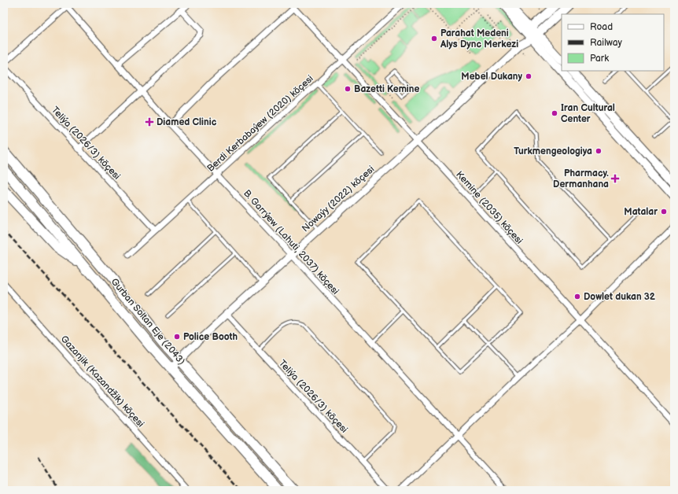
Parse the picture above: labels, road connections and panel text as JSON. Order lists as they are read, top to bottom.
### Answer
{
  "streets": {
    "highway": ["Gurban Soltan Eje (2043)"],
    "main road": ["Nowaýy (2022) köçesi"],
    "street": [
      "Berdi Kerbabaýew (2020) köçesi",
      "Teliýa (2026/3) köçesi",
      "Kemine (2035) köçesi",
      "B. Garrýew (Lahuti, 2037) köçesi",
      "Gazanjik (Kazandžik) köçesi"
    ]
  },
  "crossings": [
    ["Berdi Kerbabaýew (2020) köçesi", "Teliýa (2026/3) köçesi"],
    ["Berdi Kerbabaýew (2020) köçesi", "Kemine (2035) köçesi"],
    ["Berdi Kerbabaýew (2020) köçesi", "B. Garrýew (Lahuti, 2037) köçesi"],
    ["Teliýa (2026/3) köçesi", "Nowaýy (2022) köçesi"],
    ["Nowaýy (2022) köçesi", "Kemine (2035) köçesi"],
    ["Nowaýy (2022) köçesi", "B. Garrýew (Lahuti, 2037) köçesi"],
    ["Nowaýy (2022) köçesi", "Gurban Soltan Eje (2043)"]
  ],
  "places": {
    "other": [
      "Parahat Medeni Alys Dync Merkezi",
      "Mebel Dukany",
      "Bazetti Kemine",
      "Iran Cultural Center",
      "Turkmengeologiya",
      "Matalar",
      "Dowlet dukan 32",
      "Police Booth"
    ],
    "health": ["Diamed Clinic", "Pharmacy. Dermanhana"]
  },
  "legend": ["Road", "Railway", "Park"]
}
